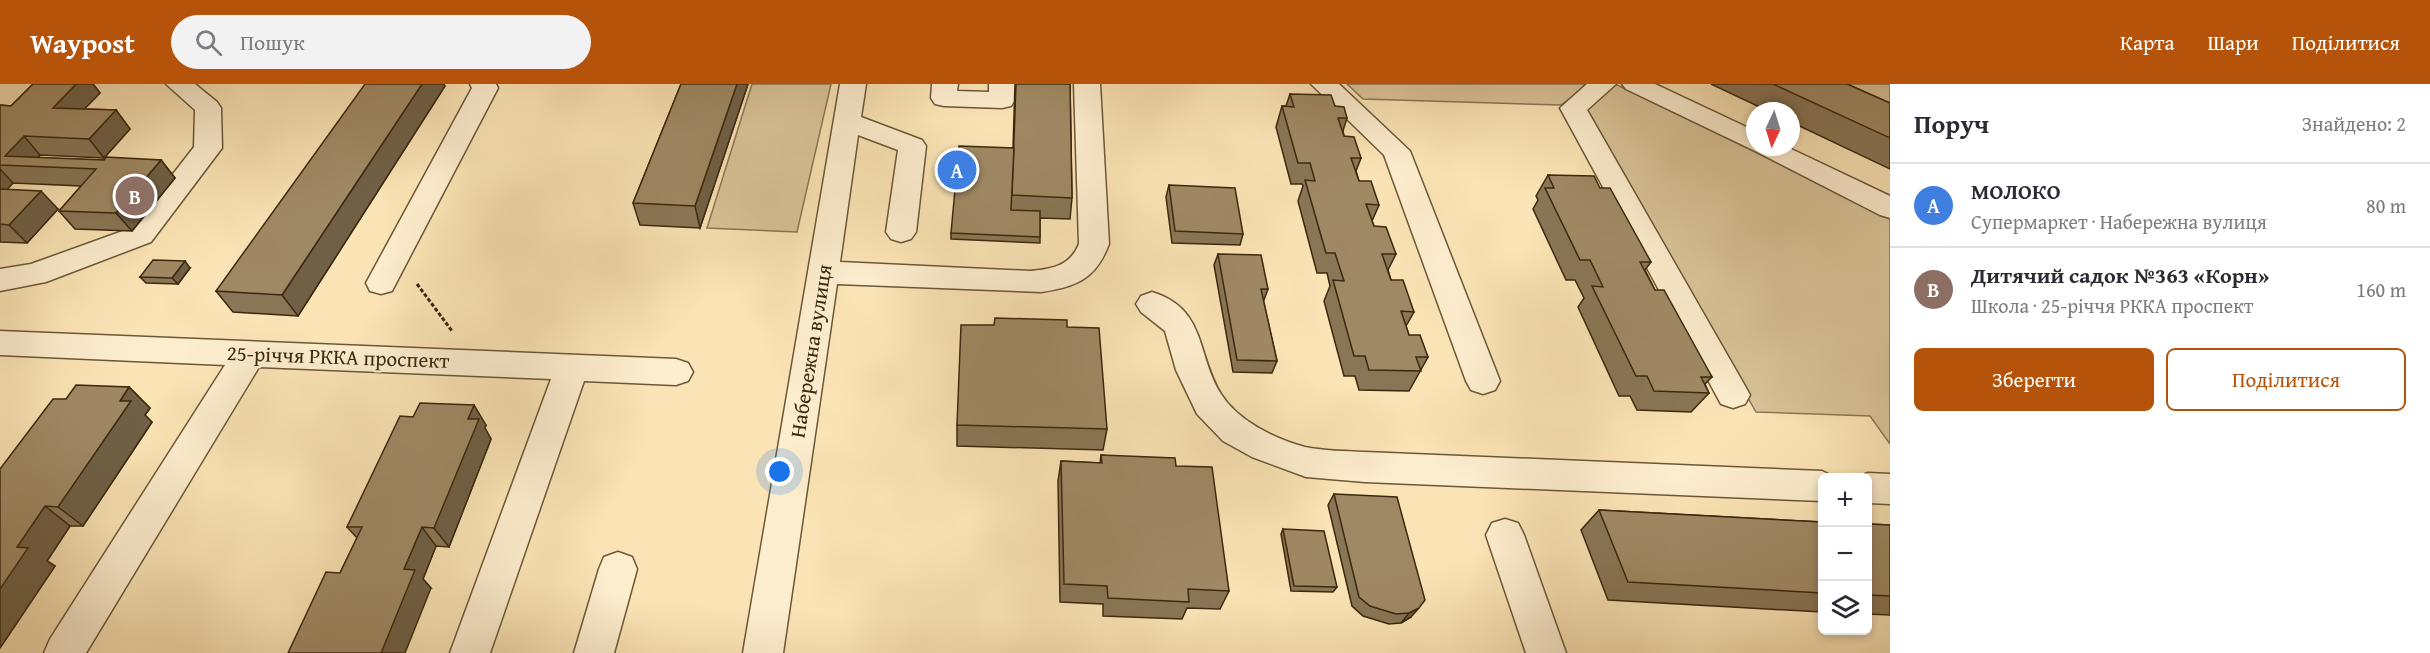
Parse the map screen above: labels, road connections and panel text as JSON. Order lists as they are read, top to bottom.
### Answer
{
  "streets": {
    "street": ["Набережна вулиця", "25-річчя РККА проспект"]
  },
  "north": "bottom",
  "page": {
    "header": "Waypost",
    "search": "Пошук",
    "nav": ["Карта", "Шари", "Поділитися"],
    "heading": ["Поруч", "Знайдено: 2"],
    "pins": ["A", "B"],
    "list": [
      {
        "mark": "A",
        "name": "МОЛОКО",
        "note": "Супермаркет · Набережна вулиця",
        "value": "80 m"
      },
      {
        "mark": "B",
        "name": "Дитячий садок №363 «Корн»",
        "note": "Школа · 25-річчя РККА проспект",
        "value": "160 m"
      }
    ],
    "buttons": ["Зберегти", "Поділитися"],
    "map_buttons": ["+", "−"]
  }
}
